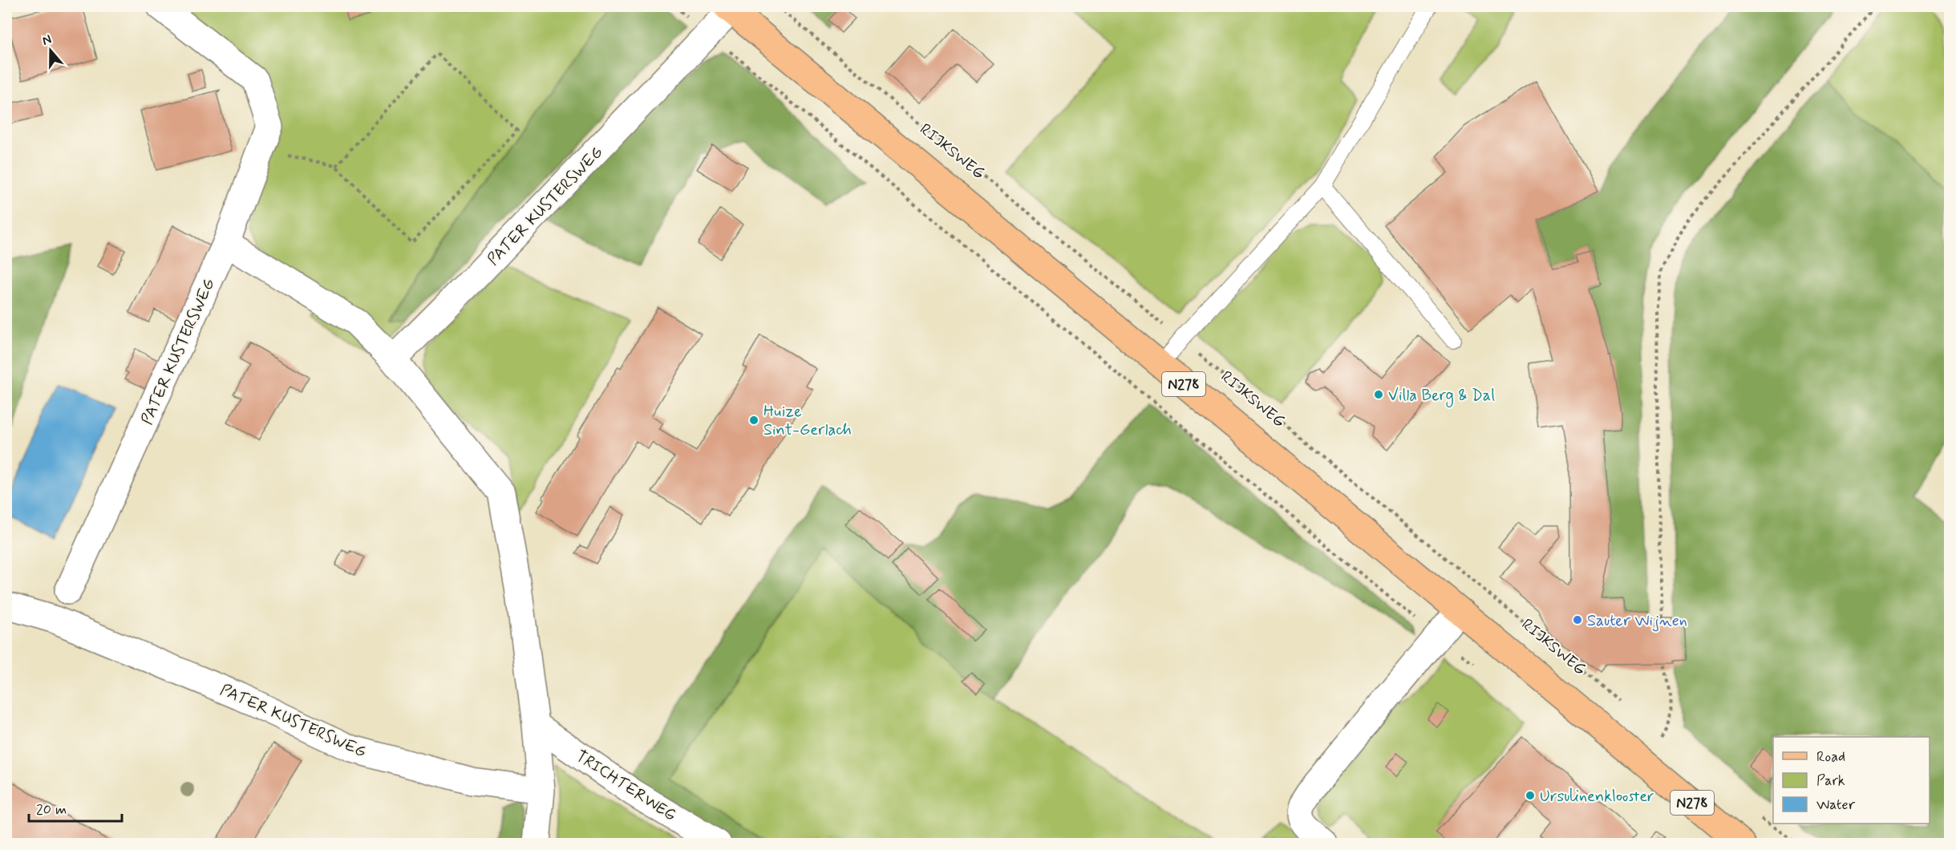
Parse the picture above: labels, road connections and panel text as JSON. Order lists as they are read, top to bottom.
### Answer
{
  "streets": {
    "main road": ["RIJKSWEG", "N278"],
    "street": ["PATER KUSTERSWEG", "TRICHTERWEG"]
  },
  "crossings": [
    ["RIJKSWEG", "PATER KUSTERSWEG"]
  ],
  "places": [
    "Villa Berg & Dal",
    "Huize Sint-Gerlach",
    "Sauter Wijnen",
    "Ursulinenklooster"
  ],
  "legend": ["Road", "Park", "Water"],
  "scale_bar": "20 m",
  "north": "top"
}
